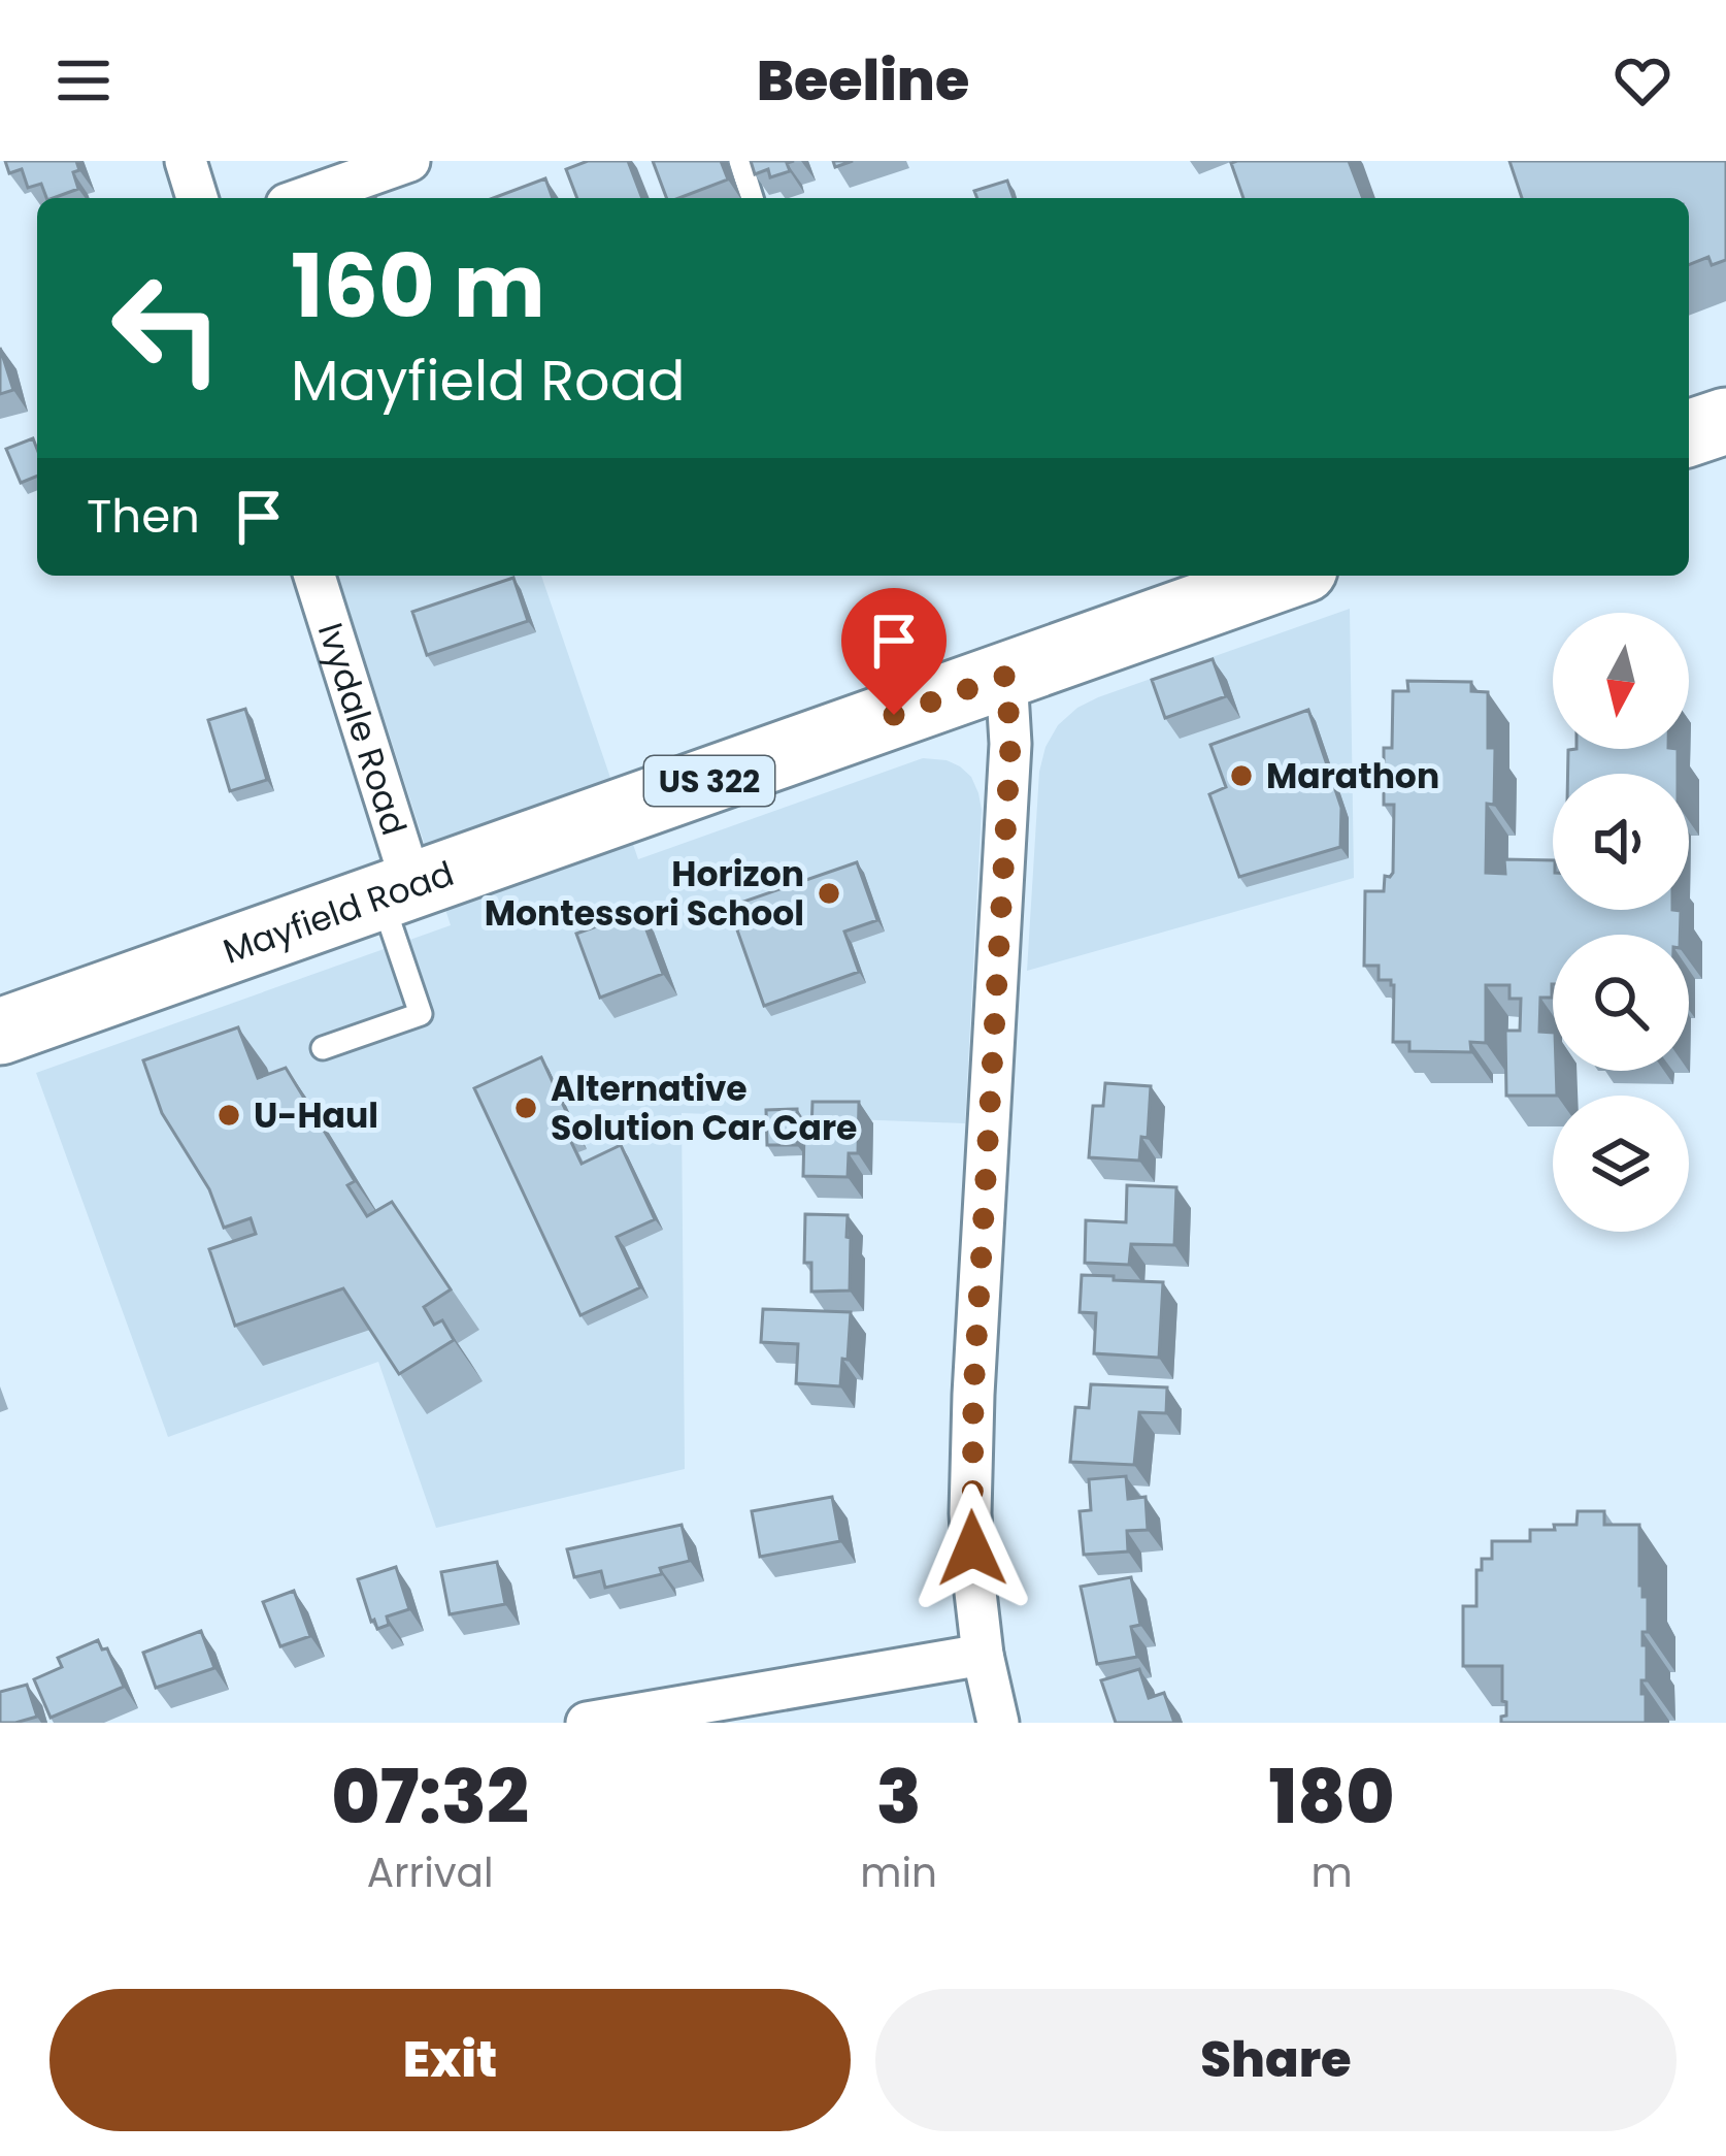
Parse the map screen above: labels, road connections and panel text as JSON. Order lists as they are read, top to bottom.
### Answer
{
  "streets": {
    "main road": ["US 322", "Mayfield Road"],
    "street": ["Ivydale Road"]
  },
  "crossings": [
    ["Ivydale Road", "Mayfield Road"]
  ],
  "places": [
    "Marathon",
    "Horizon Montessori School",
    "Alternative Solution Car Care",
    "U-Haul"
  ],
  "north": "bottom",
  "page": {
    "header": "Beeline",
    "turn": ["160 m", "Mayfield Road"],
    "then": "Then",
    "eta": [
      "07:32",
      "Arrival",
      "3",
      "min",
      "180",
      "m"
    ],
    "buttons": ["Exit", "Share"]
  }
}
